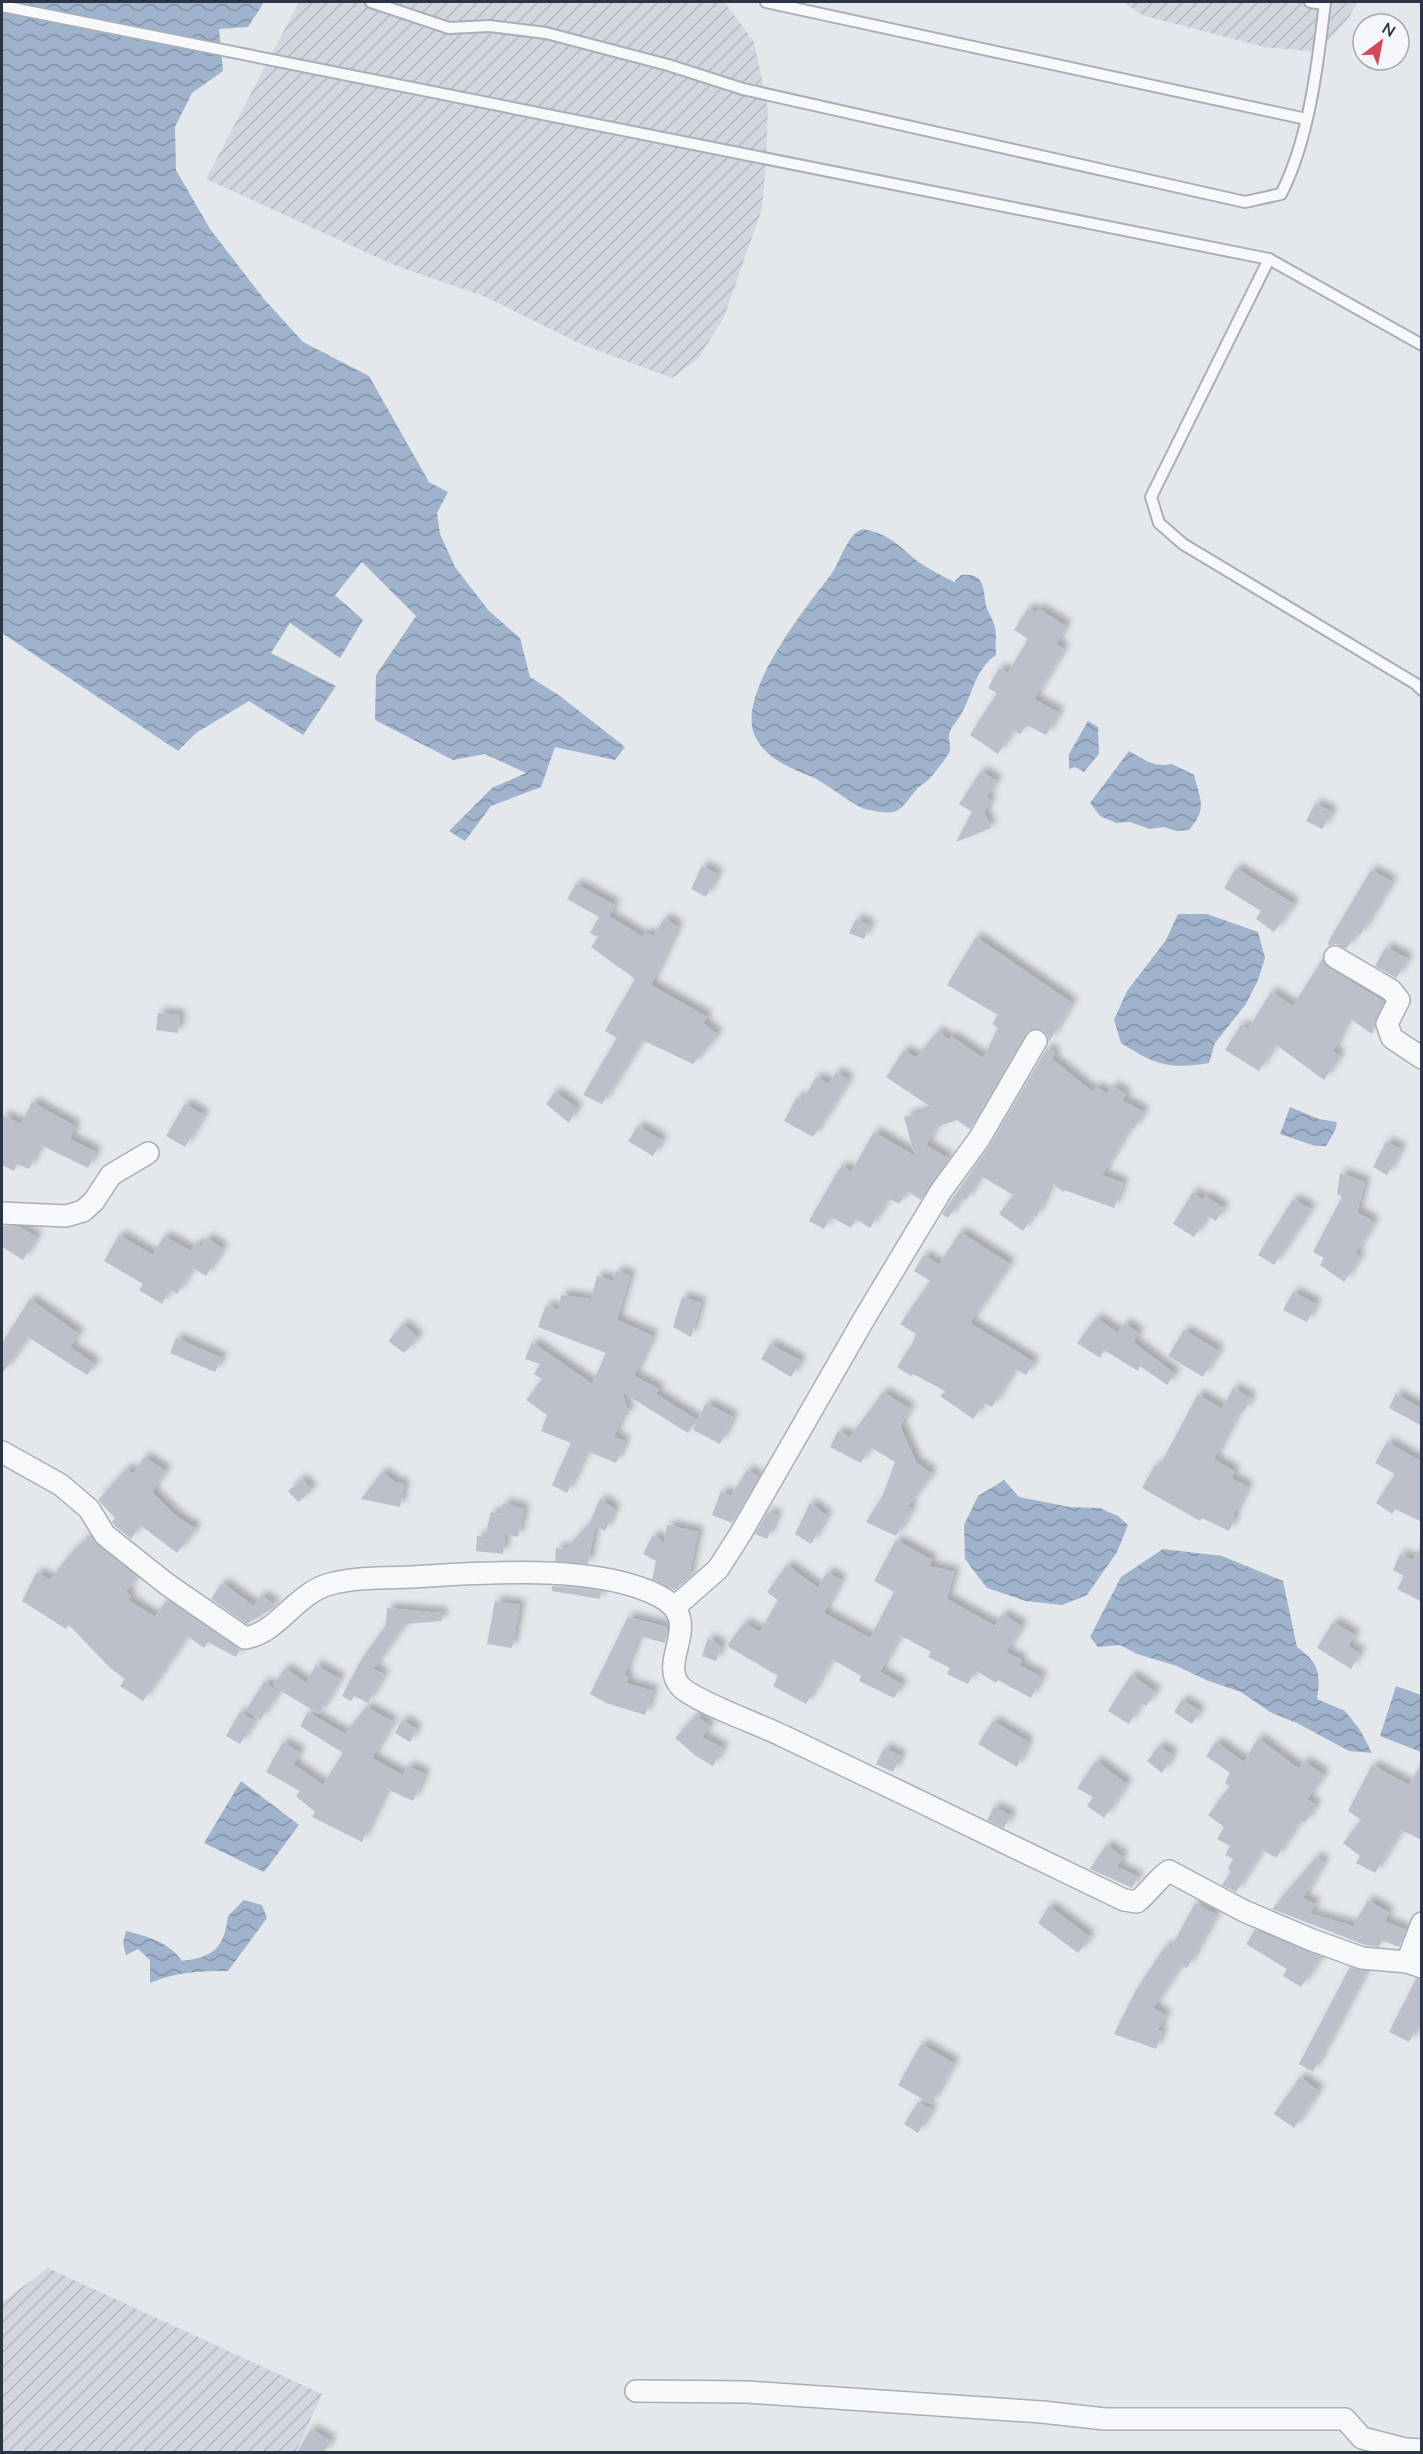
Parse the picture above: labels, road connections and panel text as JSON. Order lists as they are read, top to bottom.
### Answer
{
  "north": "top right"
}
